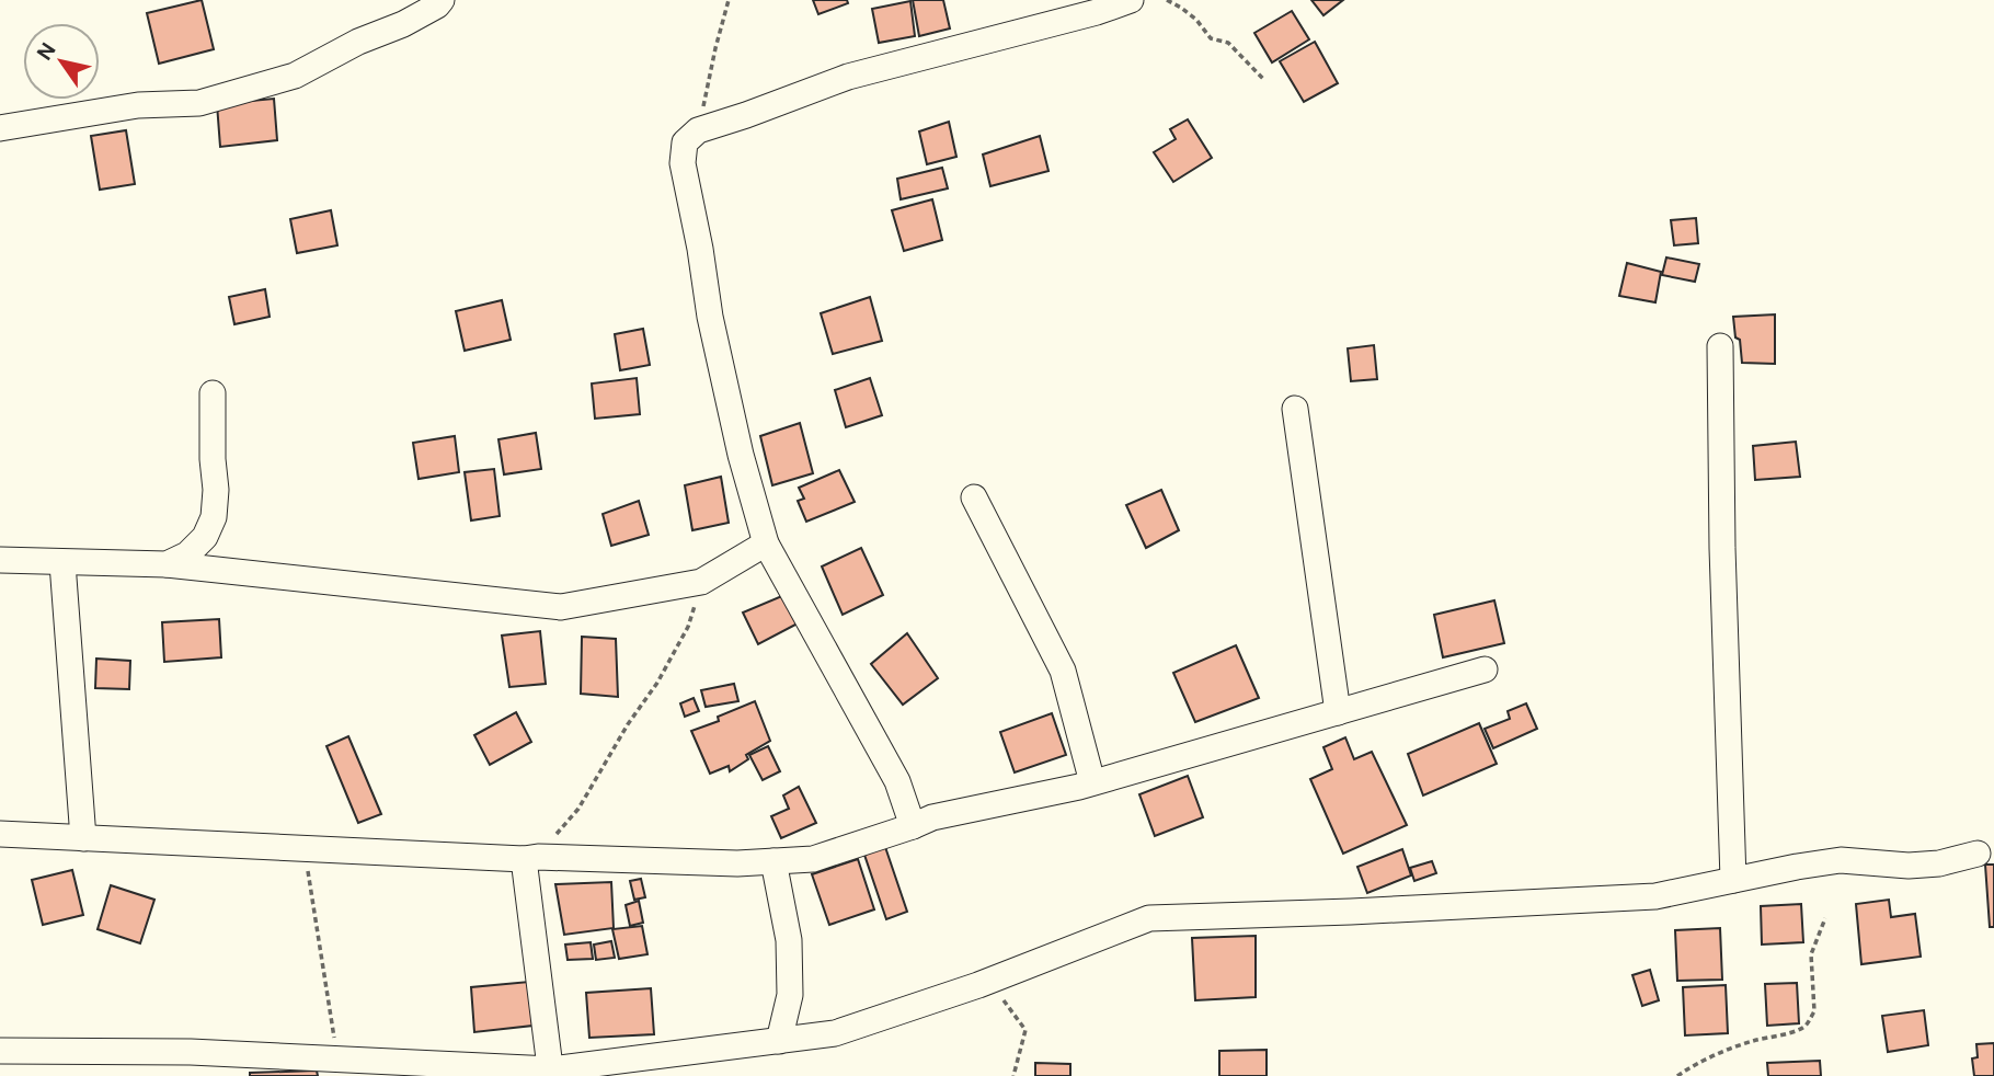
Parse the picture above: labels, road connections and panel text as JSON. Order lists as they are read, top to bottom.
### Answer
{
  "north": "top left"
}
